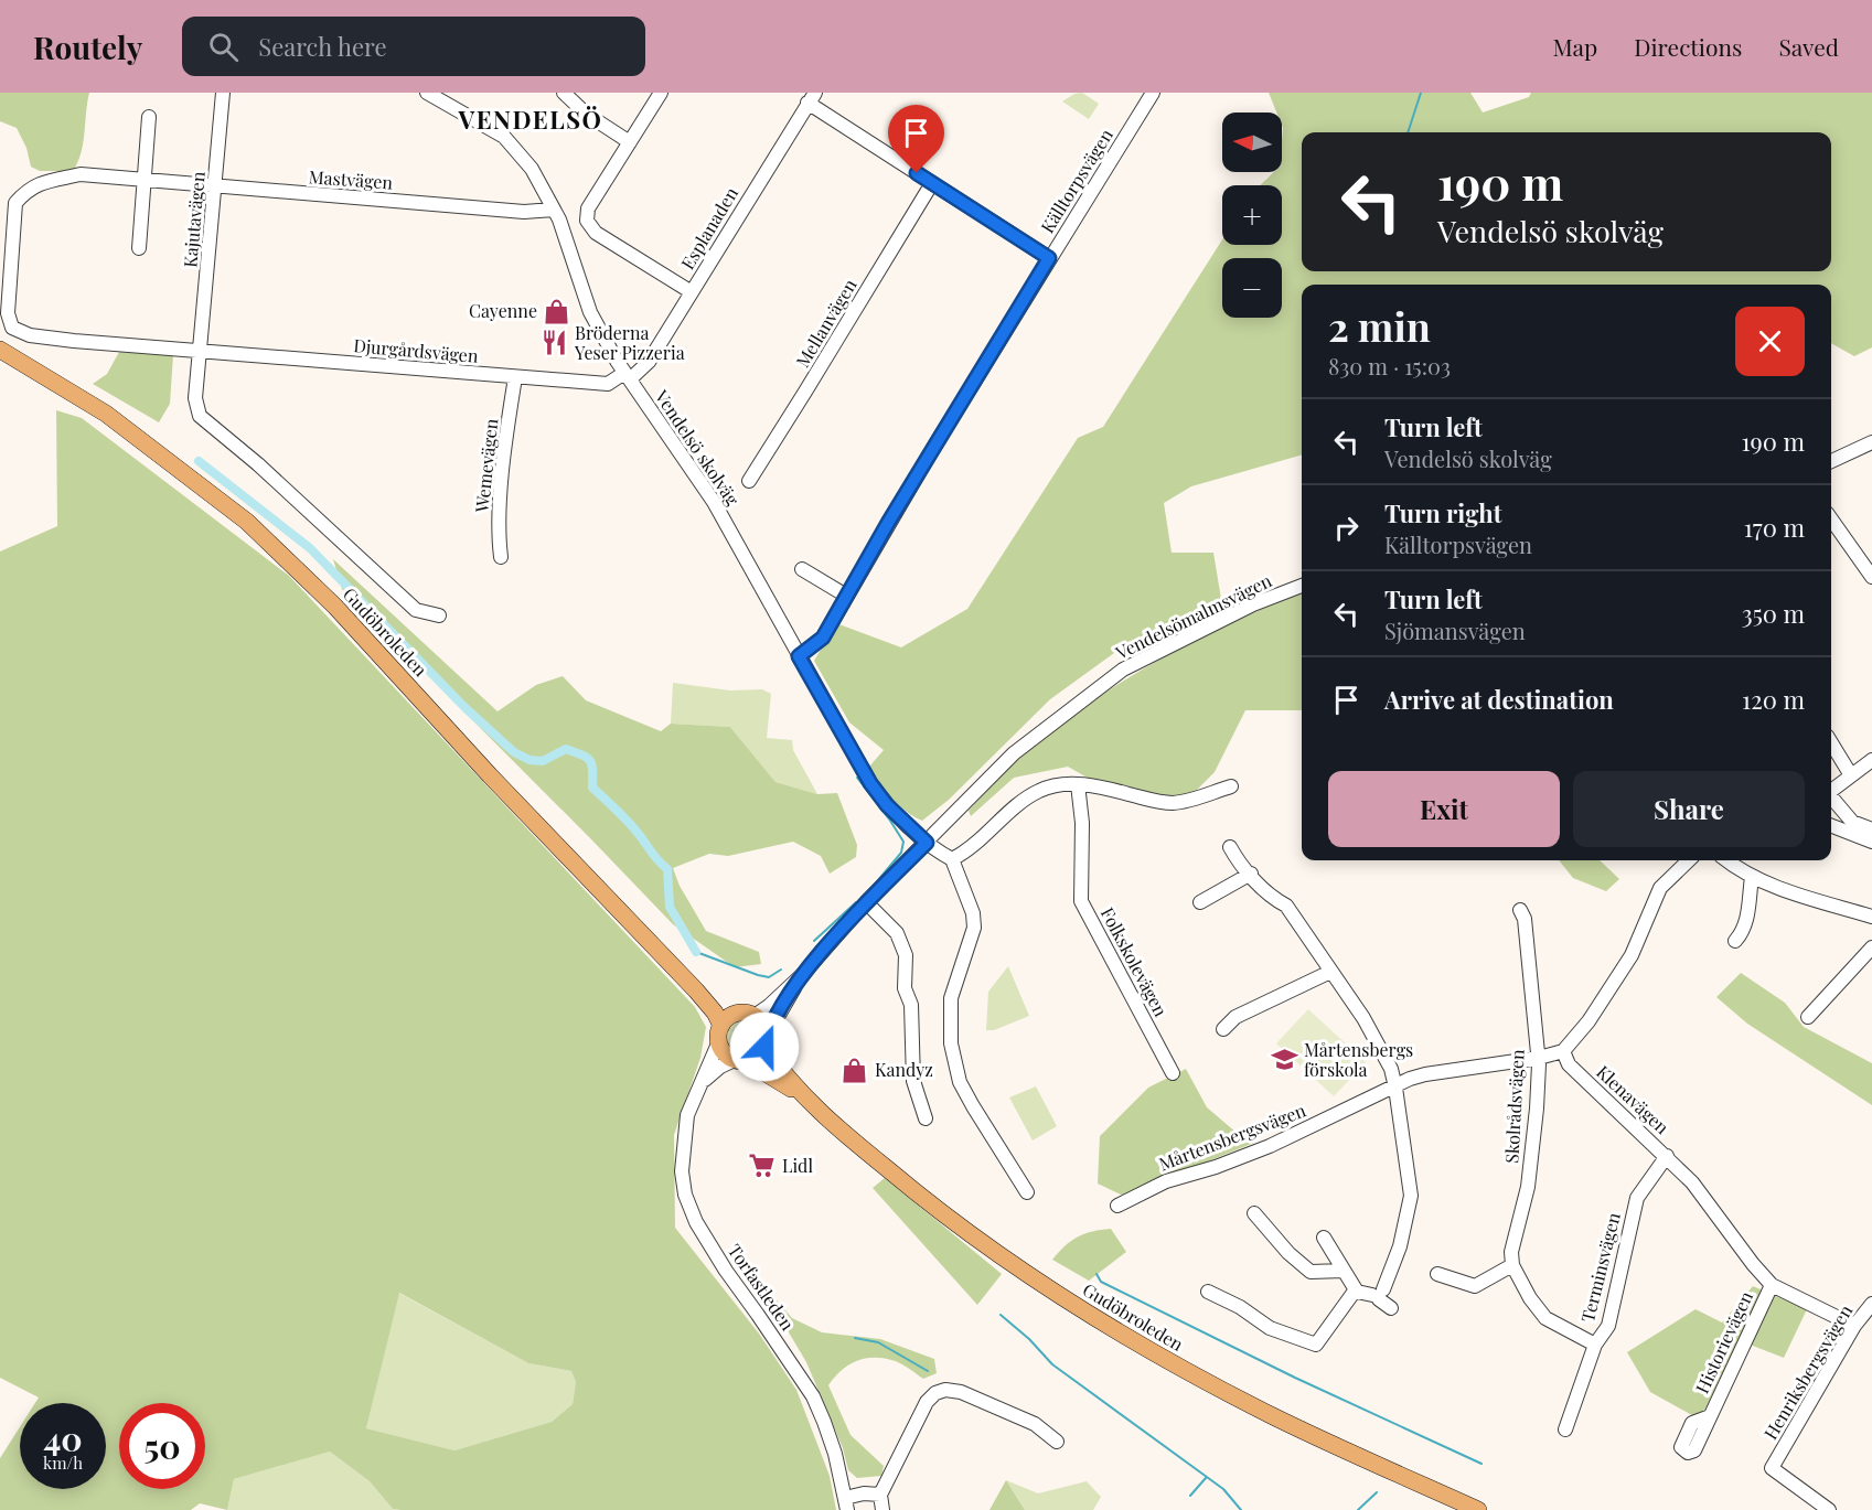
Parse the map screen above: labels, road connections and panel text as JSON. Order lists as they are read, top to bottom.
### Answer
{
  "streets": {
    "main road": ["Gudöbroleden"],
    "street": [
      "Mastvägen",
      "Källtorpsvägen",
      "Kajutavägen",
      "Esplanaden",
      "Mellanvägen",
      "Djurgårdsvägen",
      "Vendelsö skolväg",
      "Wemevägen",
      "Vendelsömalmsvägen",
      "Folkskolevägen",
      "Klenavägen",
      "Skolrådsvägen",
      "Mårtensbergsvägen",
      "Terminsvägen",
      "Torfastleden",
      "Historievägen",
      "Henriksbergsvägen"
    ]
  },
  "crossings": [
    ["Mastvägen", "Kajutavägen"],
    ["Mastvägen", "Djurgårdsvägen"],
    ["Mastvägen", "Vendelsö skolväg"],
    ["Källtorpsvägen", "Vendelsö skolväg"],
    ["Kajutavägen", "Djurgårdsvägen"],
    ["Esplanaden", "Djurgårdsvägen"],
    ["Esplanaden", "Vendelsö skolväg"],
    ["Djurgårdsvägen", "Vendelsö skolväg"],
    ["Djurgårdsvägen", "Wemevägen"],
    ["Vendelsö skolväg", "Vendelsömalmsvägen"],
    ["Vendelsömalmsvägen", "Gudöbroleden"],
    ["Vendelsömalmsvägen", "Torfastleden"],
    ["Gudöbroleden", "Torfastleden"],
    ["Klenavägen", "Mårtensbergsvägen"],
    ["Klenavägen", "Terminsvägen"],
    ["Klenavägen", "Historievägen"],
    ["Klenavägen", "Henriksbergsvägen"],
    ["Skolrådsvägen", "Mårtensbergsvägen"]
  ],
  "districts": ["VENDELSÖ"],
  "places": {
    "shop": ["Cayenne", "Kandyz"],
    "restaurant": ["Bröderna Yeser Pizzeria"],
    "school or university": ["Mårtensbergs förskola"],
    "supermarket": ["Lidl"]
  },
  "north": "left",
  "page": {
    "header": "Routely",
    "search": "Search here",
    "nav": ["Map", "Directions", "Saved"],
    "map_buttons": ["+", "−"],
    "turn": ["190 m", "Vendelsö skolväg"],
    "heading": ["2 min", "830 m · 15:03"],
    "list": [
      {
        "name": "Turn left",
        "note": "Vendelsö skolväg",
        "value": "190 m"
      },
      {
        "name": "Turn right",
        "note": "Källtorpsvägen",
        "value": "170 m"
      },
      {
        "name": "Turn left",
        "note": "Sjömansvägen",
        "value": "350 m"
      },
      {
        "name": "Arrive at destination",
        "value": "120 m"
      }
    ],
    "buttons": ["Exit", "Share"],
    "speed": "40 km/h",
    "limit": "50"
  }
}
